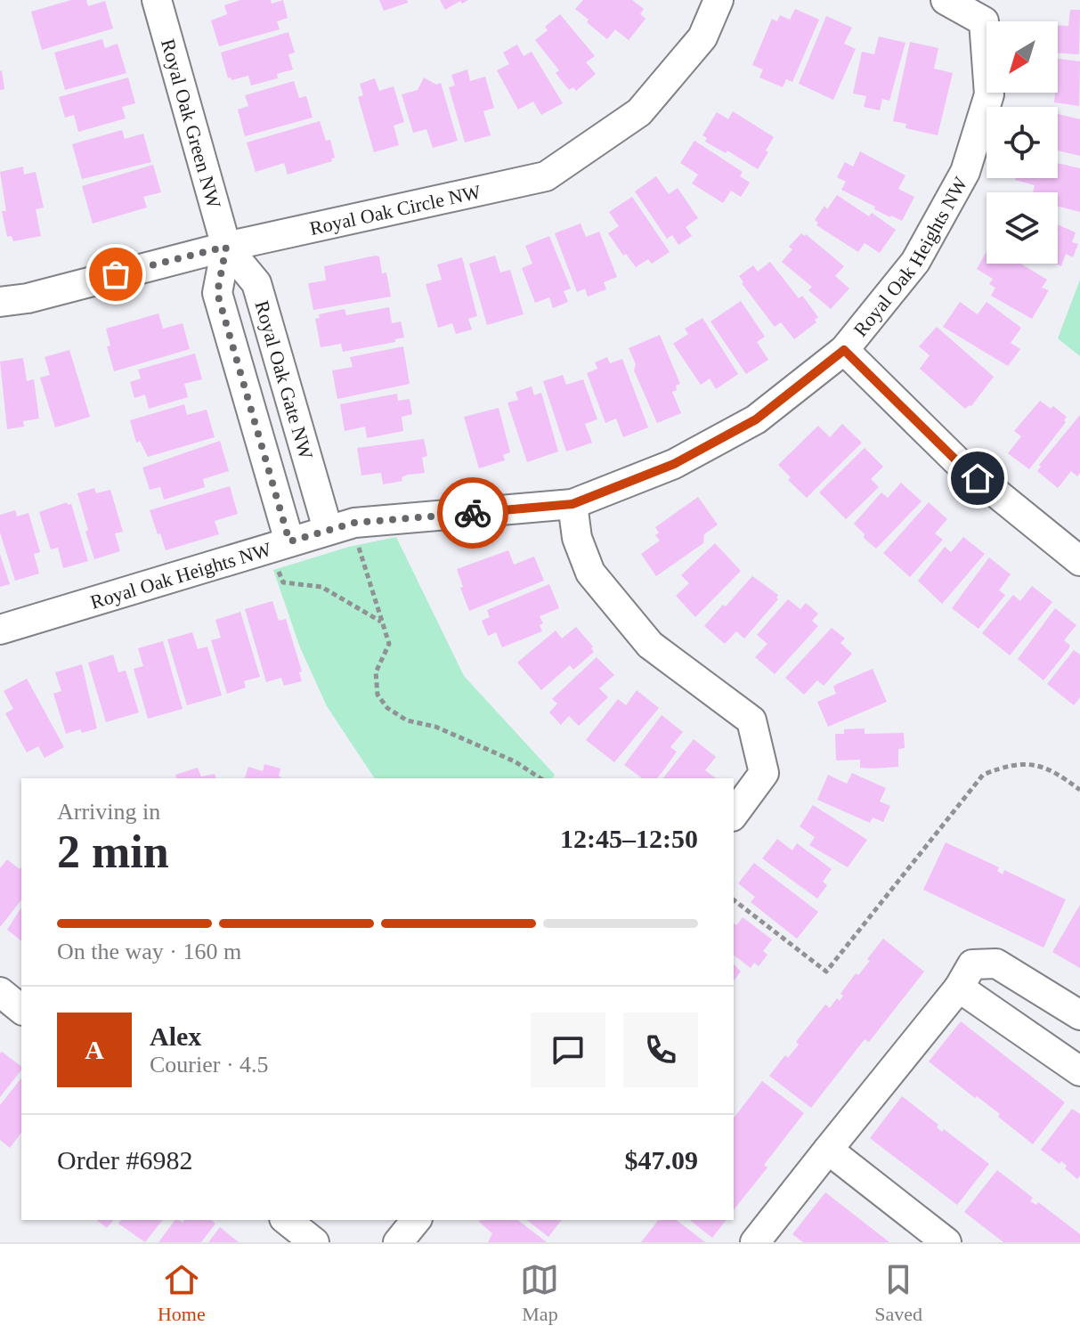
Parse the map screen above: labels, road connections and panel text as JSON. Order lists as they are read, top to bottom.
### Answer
{
  "streets": {
    "street": [
      "Royal Oak Green NW",
      "Royal Oak Circle NW",
      "Royal Oak Heights NW",
      "Royal Oak Gate NW"
    ]
  },
  "crossings": [
    ["Royal Oak Green NW", "Royal Oak Circle NW"],
    ["Royal Oak Green NW", "Royal Oak Gate NW"],
    ["Royal Oak Circle NW", "Royal Oak Gate NW"],
    ["Royal Oak Heights NW", "Royal Oak Gate NW"]
  ],
  "north": "bottom left",
  "page": {
    "heading": ["2 min", "Arriving in", "12:45–12:50"],
    "panel": [
      "Alex",
      "Courier · 4.5",
      "Order #6982",
      "$47.09"
    ],
    "bar": "On the way · 160 m",
    "round": "A",
    "tabs": ["Home", "Map", "Saved"]
  }
}
